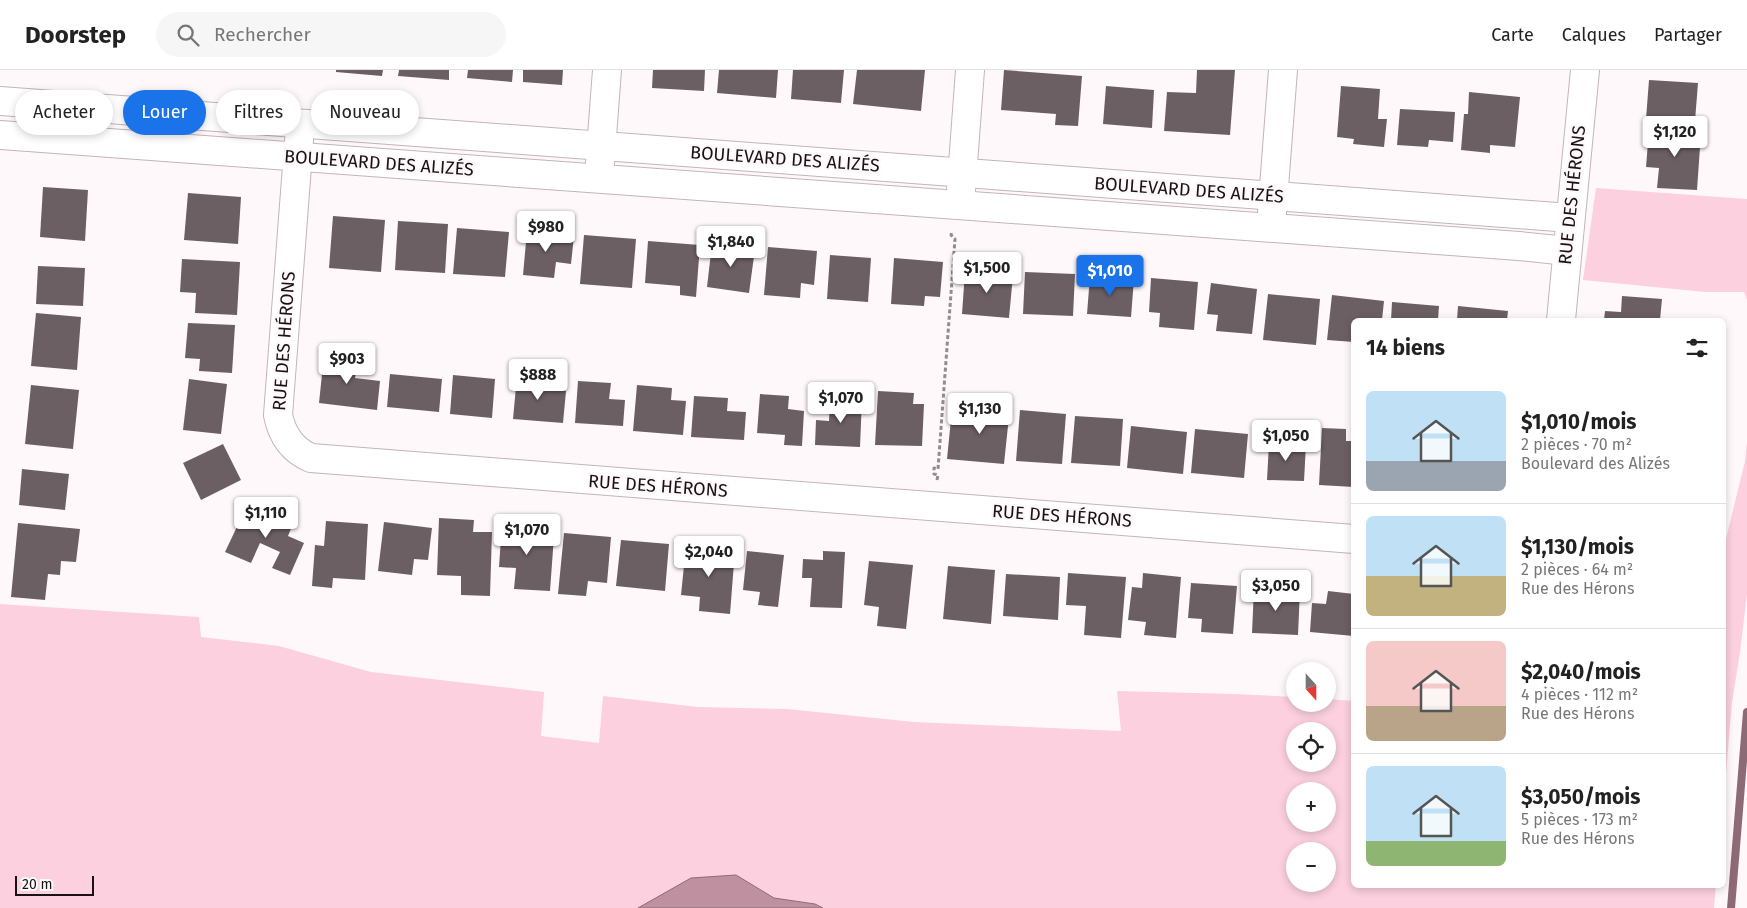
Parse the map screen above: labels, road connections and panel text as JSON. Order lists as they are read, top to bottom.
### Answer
{
  "streets": {
    "street": ["BOULEVARD DES ALIZÉS", "RUE DES HÉRONS"]
  },
  "crossings": [
    ["BOULEVARD DES ALIZÉS", "RUE DES HÉRONS"]
  ],
  "scale_bar": "20 m",
  "north": "bottom",
  "page": {
    "header": "Doorstep",
    "search": "Rechercher",
    "nav": ["Carte", "Calques", "Partager"],
    "chip": [
      "Acheter",
      "Louer",
      "Filtres",
      "Nouveau"
    ],
    "price": [
      "$1,120",
      "$980",
      "$1,840",
      "$1,500",
      "$1,010",
      "$903",
      "$888",
      "$1,070",
      "$1,130",
      "$1,050",
      "$1,110",
      "$1,070",
      "$2,040",
      "$3,050"
    ],
    "heading": "14 biens",
    "list": [
      {
        "name": "$1,010/mois",
        "note": "2 pièces · 70 m² · Boulevard des Alizés"
      },
      {
        "name": "$1,130/mois",
        "note": "2 pièces · 64 m² · Rue des Hérons"
      },
      {
        "name": "$2,040/mois",
        "note": "4 pièces · 112 m² · Rue des Hérons"
      },
      {
        "name": "$3,050/mois",
        "note": "5 pièces · 173 m² · Rue des Hérons"
      }
    ],
    "map_buttons": ["+", "−"],
    "scale": "20 m"
  }
}
